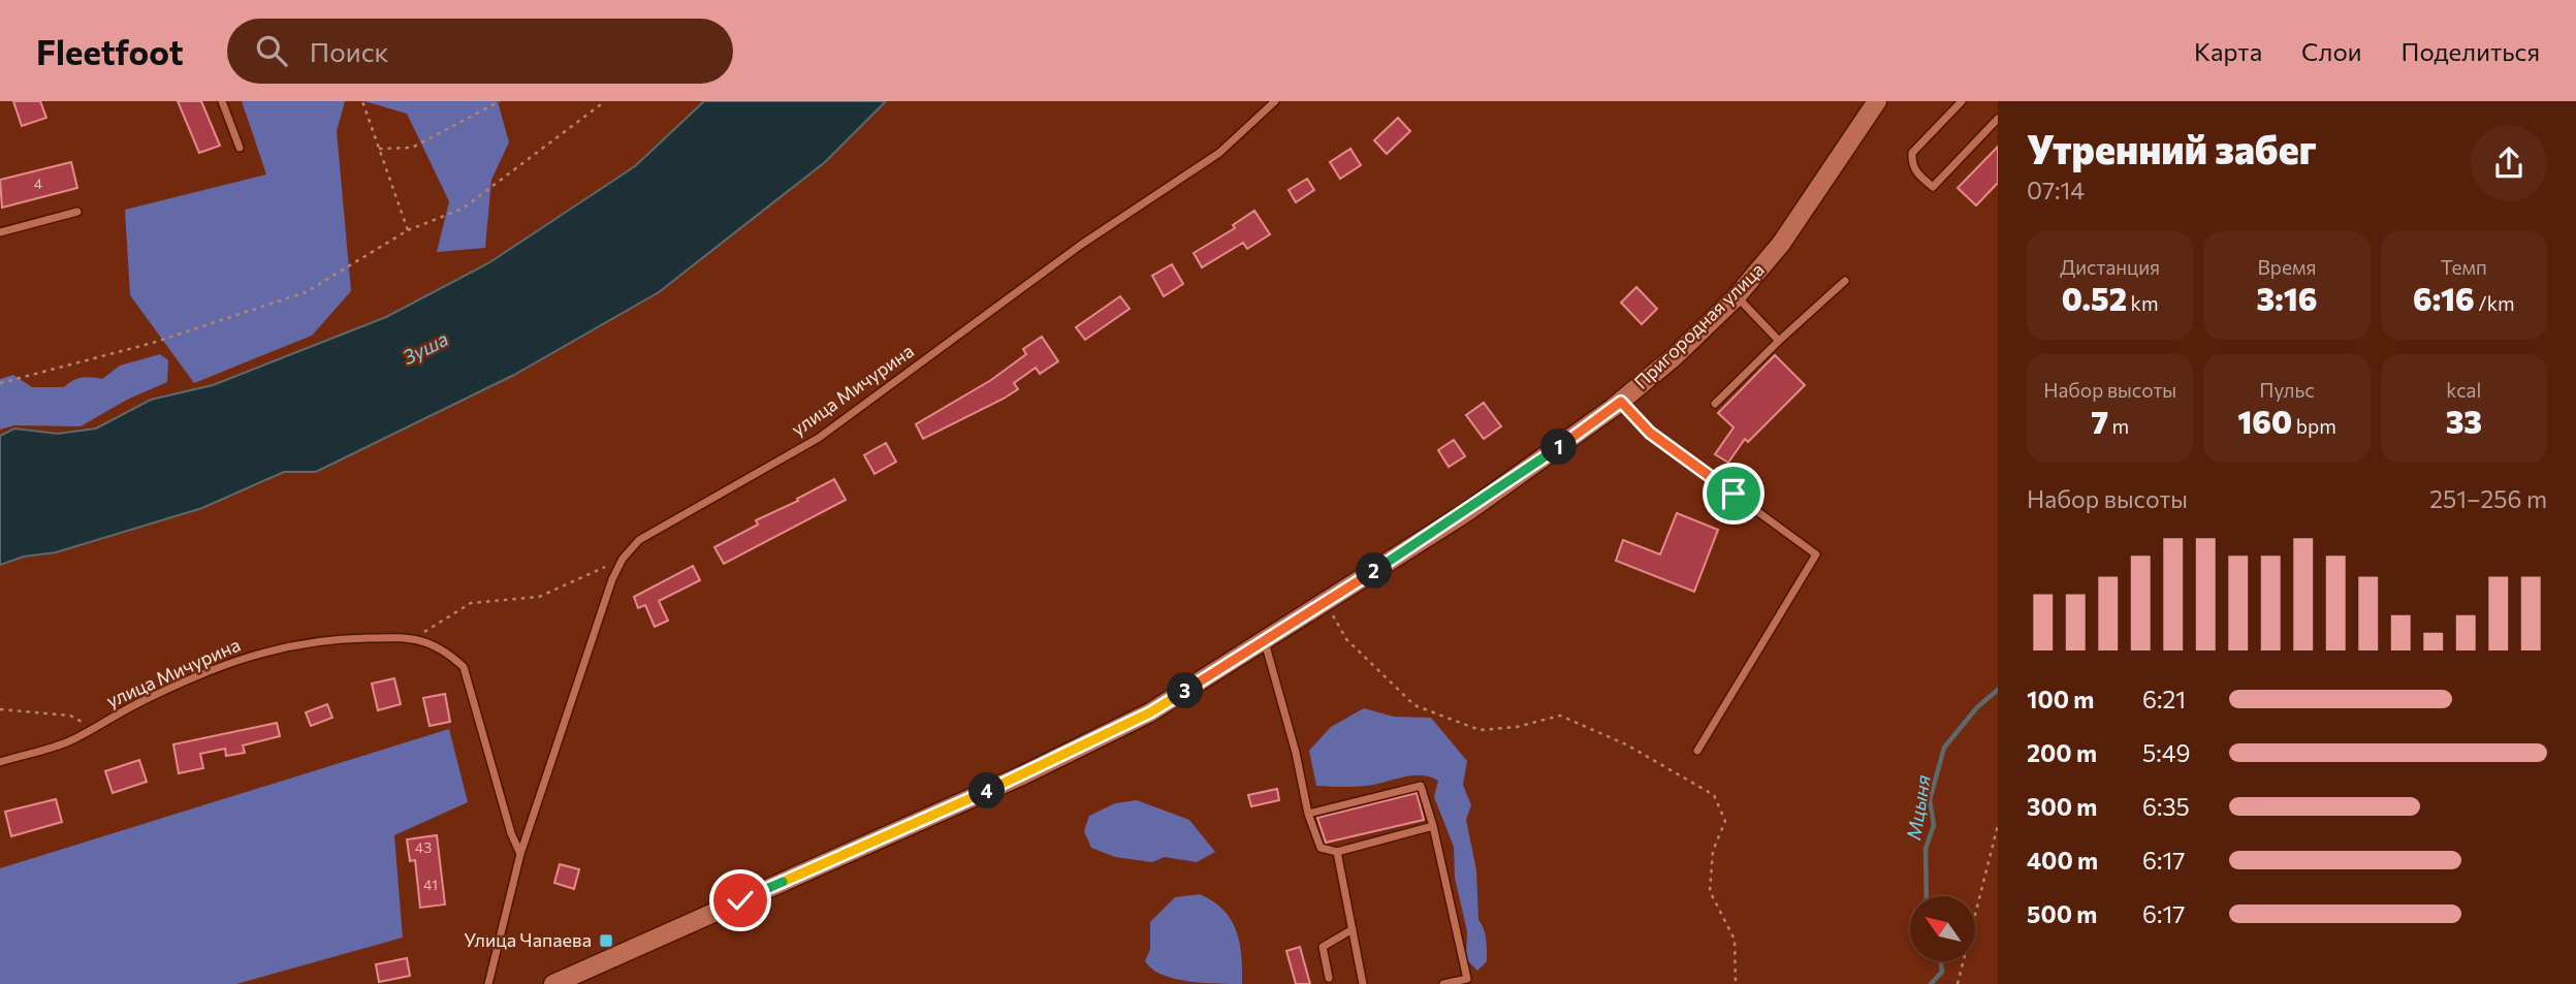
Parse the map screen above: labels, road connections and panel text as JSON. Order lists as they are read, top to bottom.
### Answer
{
  "streets": {
    "street": ["Пригородная улица"],
    "lane": ["улица Мичурина"]
  },
  "water": ["Зуша", "Мцыня"],
  "places": {
    "transit": ["Улица Чапаева"]
  },
  "house_numbers": ["4", "43", "41"],
  "north": "top left",
  "page": {
    "header": "Fleetfoot",
    "search": "Поиск",
    "nav": ["Карта", "Слои", "Поделиться"],
    "heading": ["Утренний забег", "07:14"],
    "stats": [
      ["Дистанция", "0.52 km"],
      ["Время", "3:16"],
      ["Темп", "6:16 /km"],
      ["Набор высоты", "7 m"],
      ["Пульс", "160 bpm"],
      ["kcal", "33"]
    ],
    "pins": [
      "1",
      "2",
      "3",
      "4"
    ],
    "chart": ["Набор высоты", "251–256 m"],
    "list": [
      {
        "name": "100 m",
        "note": "6:21"
      },
      {
        "name": "200 m",
        "note": "5:49"
      },
      {
        "name": "300 m",
        "note": "6:35"
      },
      {
        "name": "400 m",
        "note": "6:17"
      },
      {
        "name": "500 m",
        "note": "6:17"
      }
    ]
  }
}
